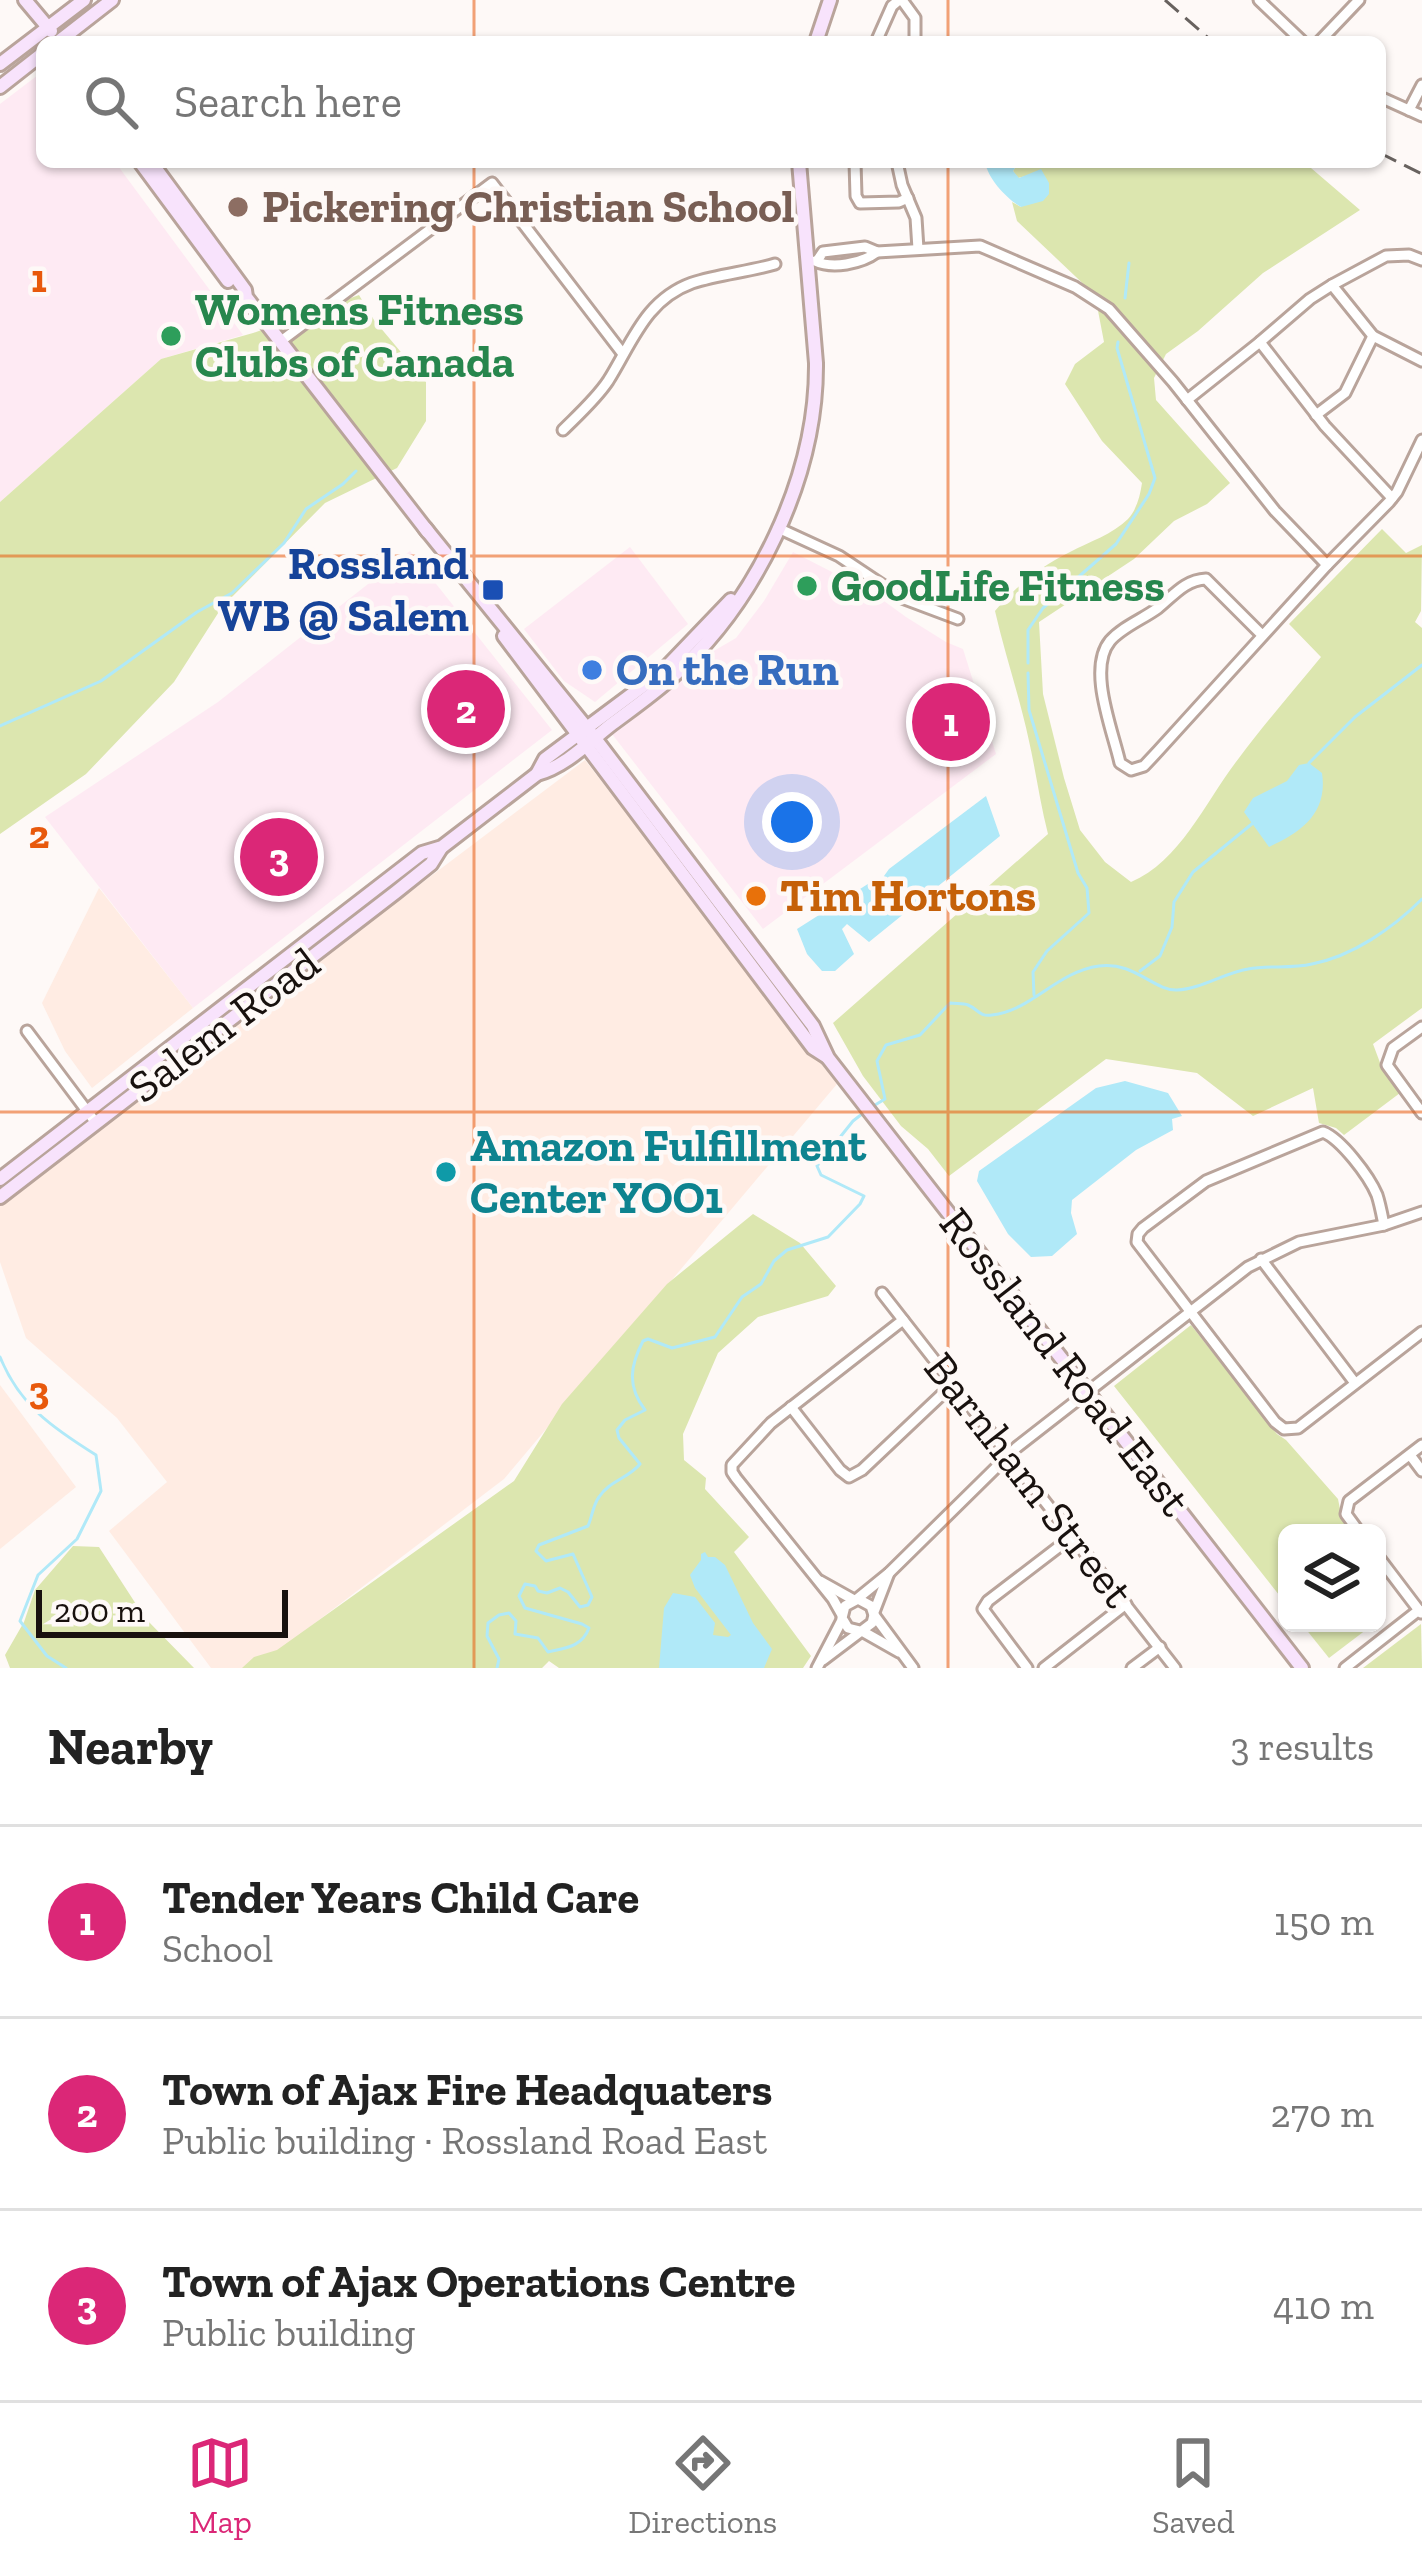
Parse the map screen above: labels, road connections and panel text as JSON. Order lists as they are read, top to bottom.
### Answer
{
  "streets": {
    "main road": ["Salem Road", "Rossland Road East"],
    "street": ["Barnham Street"]
  },
  "crossings": [
    ["Salem Road", "Rossland Road East"]
  ],
  "places": {
    "other": [
      "Pickering Christian School",
      "Womens Fitness Clubs of Canada",
      "GoodLife Fitness",
      "On the Run",
      "Tim Hortons",
      "Amazon Fulfillment Center YOO1"
    ],
    "transit": ["Rossland WB @ Salem"]
  },
  "scale_bar": "200 m",
  "page": {
    "search": "Search here",
    "pins": ["2", "1", "3"],
    "scale": "200 m",
    "heading": ["Nearby", "3 results"],
    "list": [
      {
        "mark": "1",
        "name": "Tender Years Child Care",
        "note": "School",
        "value": "150 m"
      },
      {
        "mark": "2",
        "name": "Town of Ajax Fire Headquaters",
        "note": "Public building · Rossland Road East",
        "value": "270 m"
      },
      {
        "mark": "3",
        "name": "Town of Ajax Operations Centre",
        "note": "Public building",
        "value": "410 m"
      }
    ],
    "nav": ["Map", "Directions", "Saved"]
  },
  "grid": {
    "rows": ["1", "2", "3"]
  }
}
